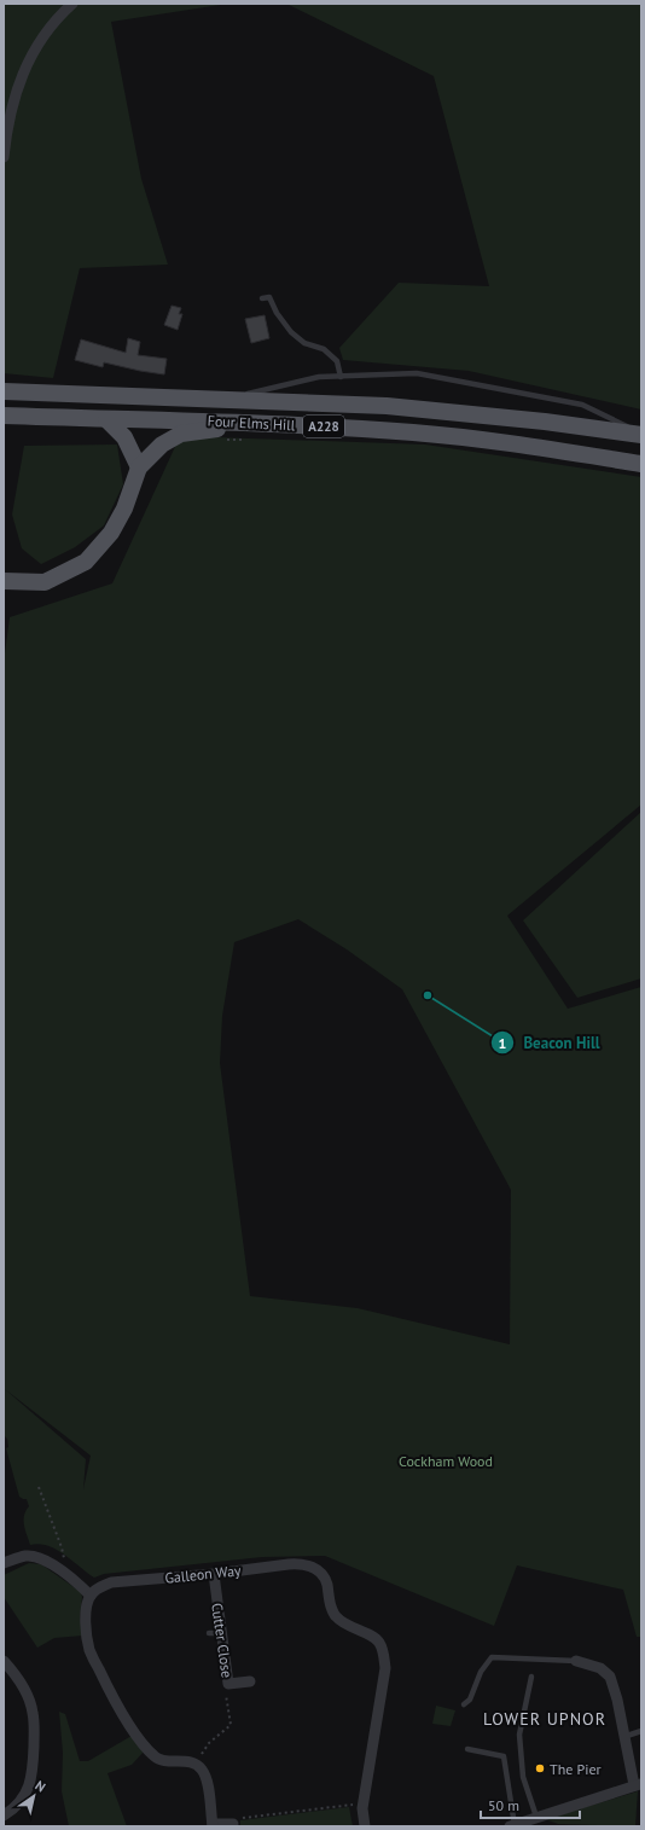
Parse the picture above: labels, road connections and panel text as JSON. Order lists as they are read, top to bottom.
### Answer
{
  "streets": {
    "main road": ["Four Elms Hill", "A228"],
    "street": ["Galleon Way", "Cutter Close"]
  },
  "crossings": [
    ["Galleon Way", "Cutter Close"]
  ],
  "districts": ["LOWER UPNOR"],
  "parks": ["Cockham Wood"],
  "places": ["Beacon Hill", "The Pier"],
  "scale_bar": "50 m",
  "north": "top right"
}
